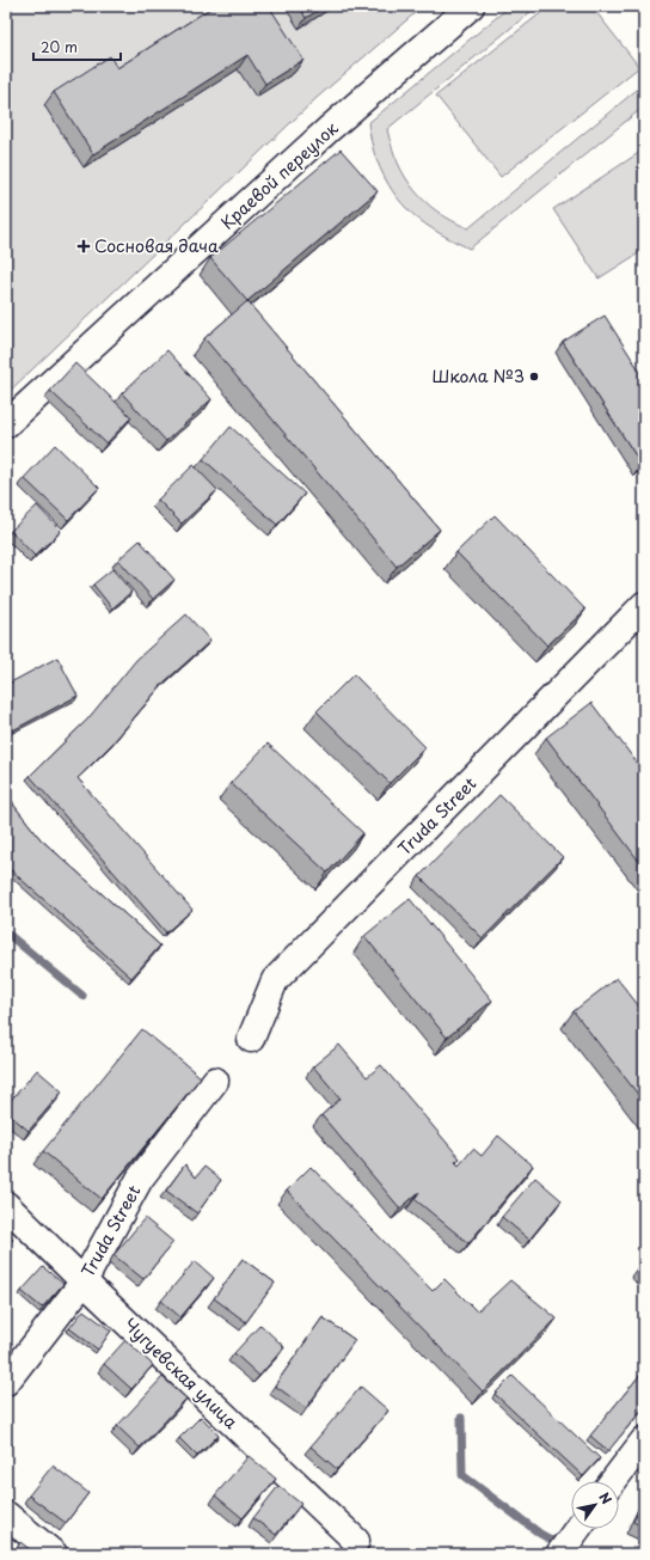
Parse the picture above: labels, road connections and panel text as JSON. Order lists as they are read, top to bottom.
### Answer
{
  "streets": {
    "street": ["Краевой переулок", "Truda Street", "Чугуевская улица"]
  },
  "crossings": [
    ["Truda Street", "Чугуевская улица"]
  ],
  "places": {
    "health": ["Сосновая дача"],
    "other": ["Школа №3"]
  },
  "scale_bar": "20 m",
  "north": "top right"
}
